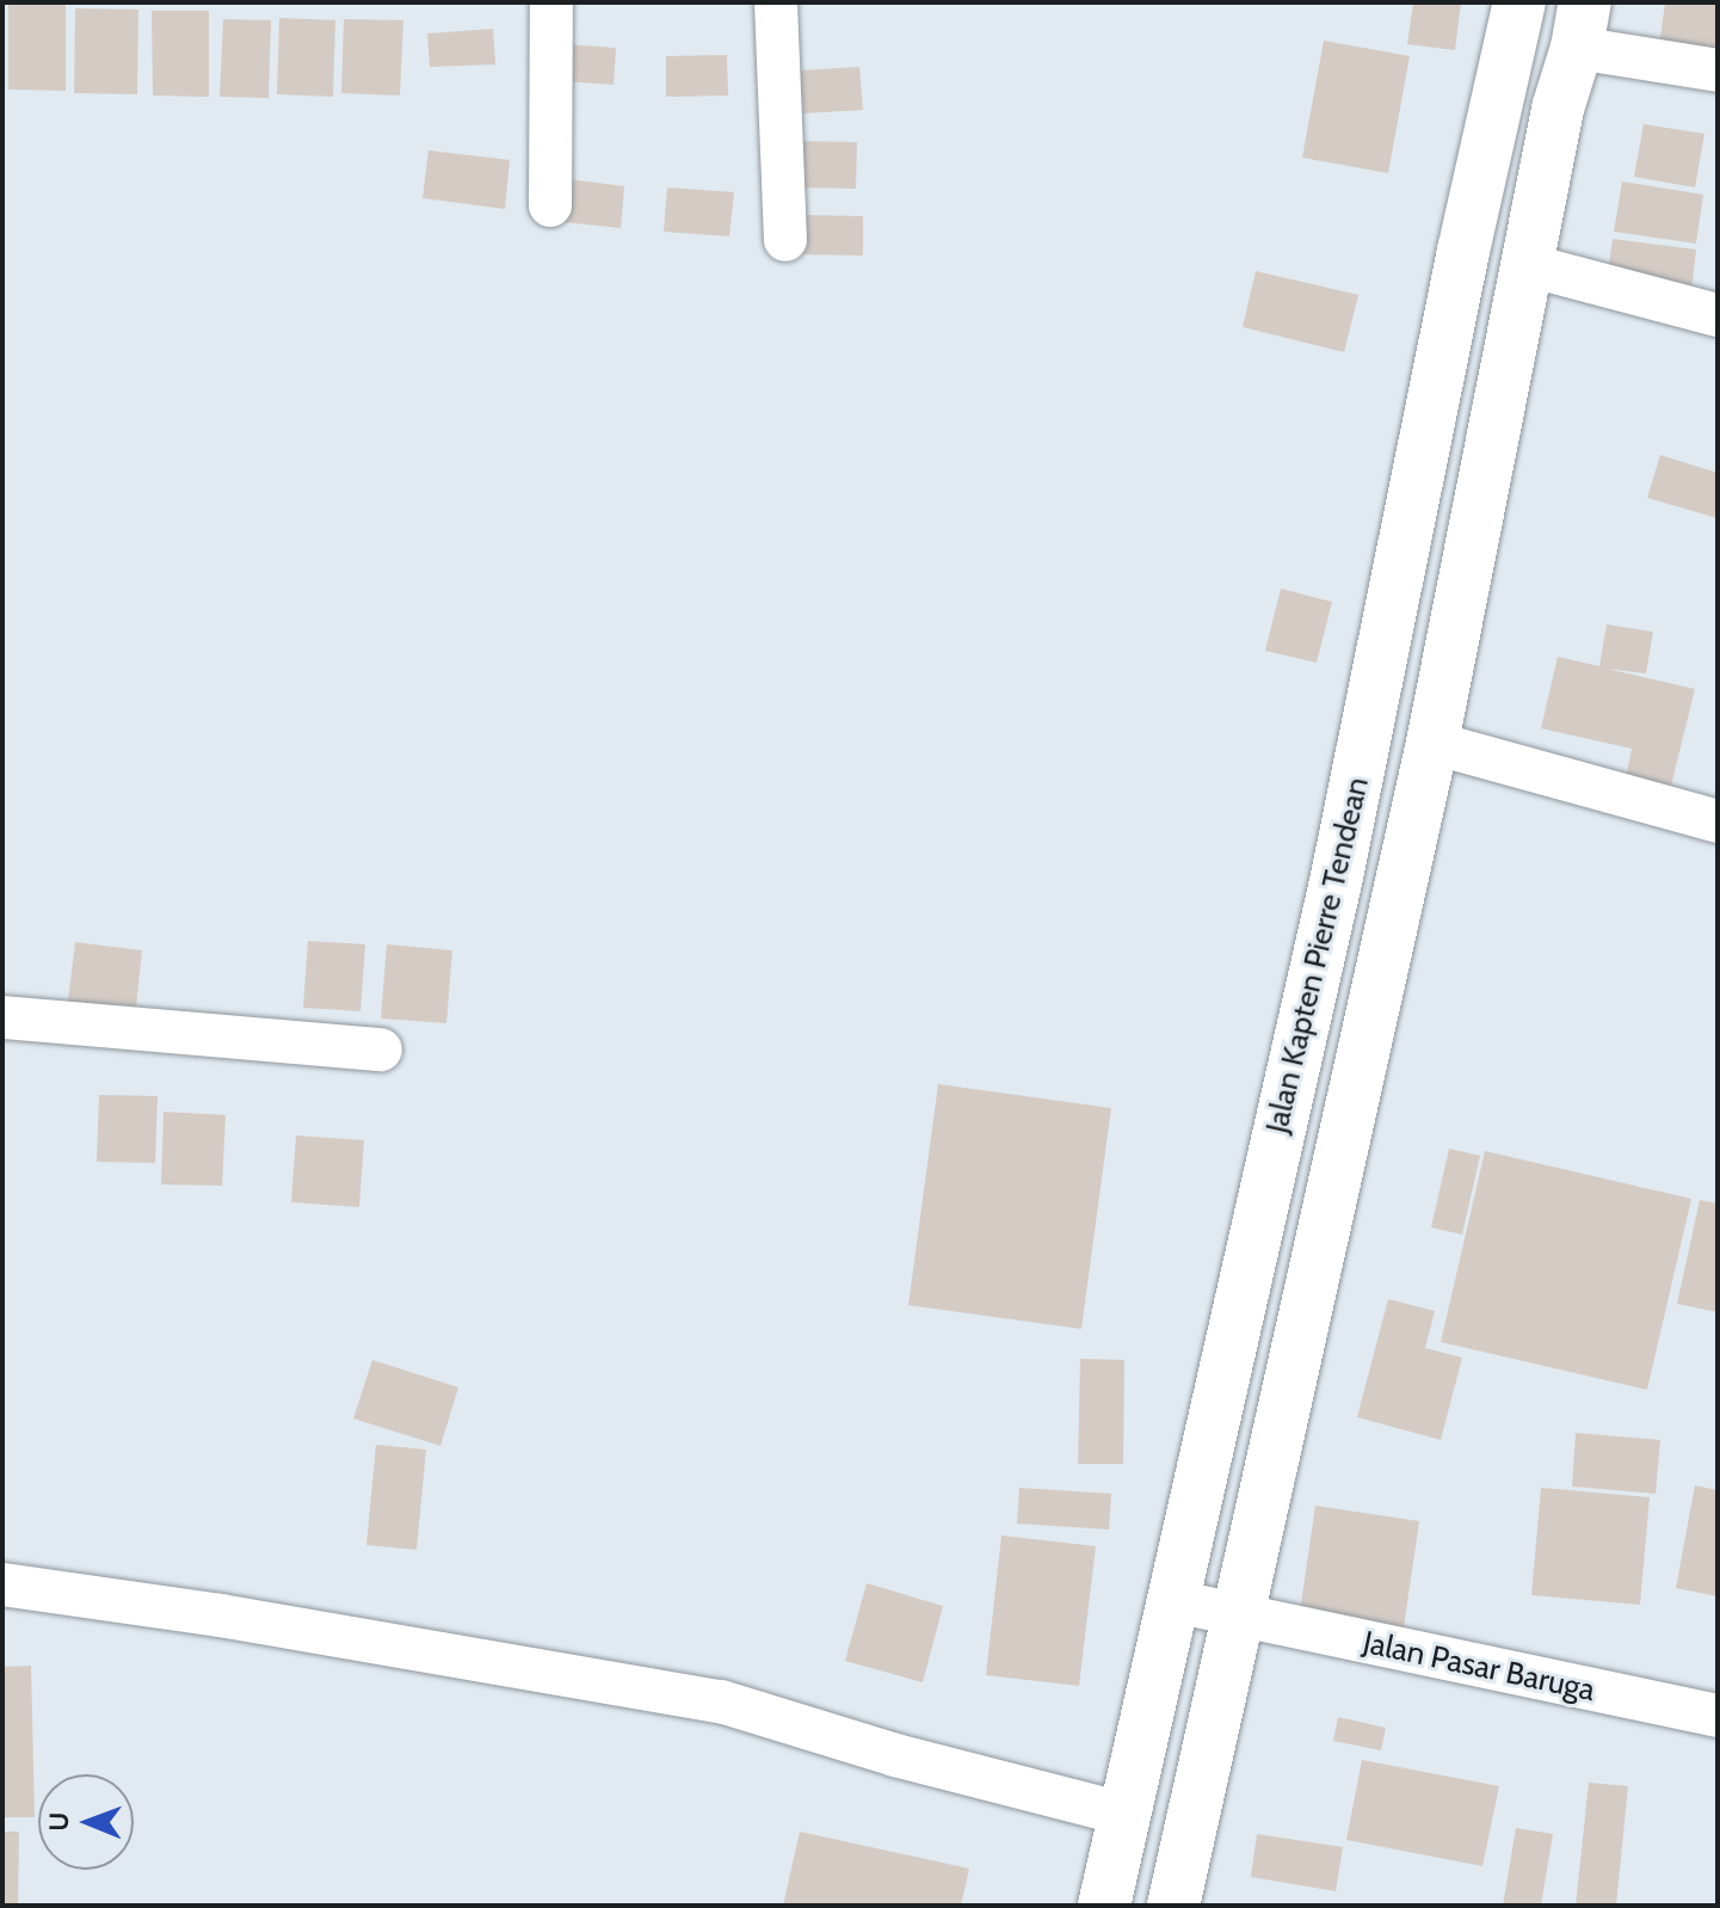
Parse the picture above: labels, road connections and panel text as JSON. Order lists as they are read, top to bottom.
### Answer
{
  "streets": {
    "highway": ["Jalan Kapten Pierre Tendean"],
    "street": ["Jalan Pasar Baruga"]
  },
  "crossings": [
    ["Jalan Kapten Pierre Tendean", "Jalan Pasar Baruga"]
  ],
  "north": "left"
}
